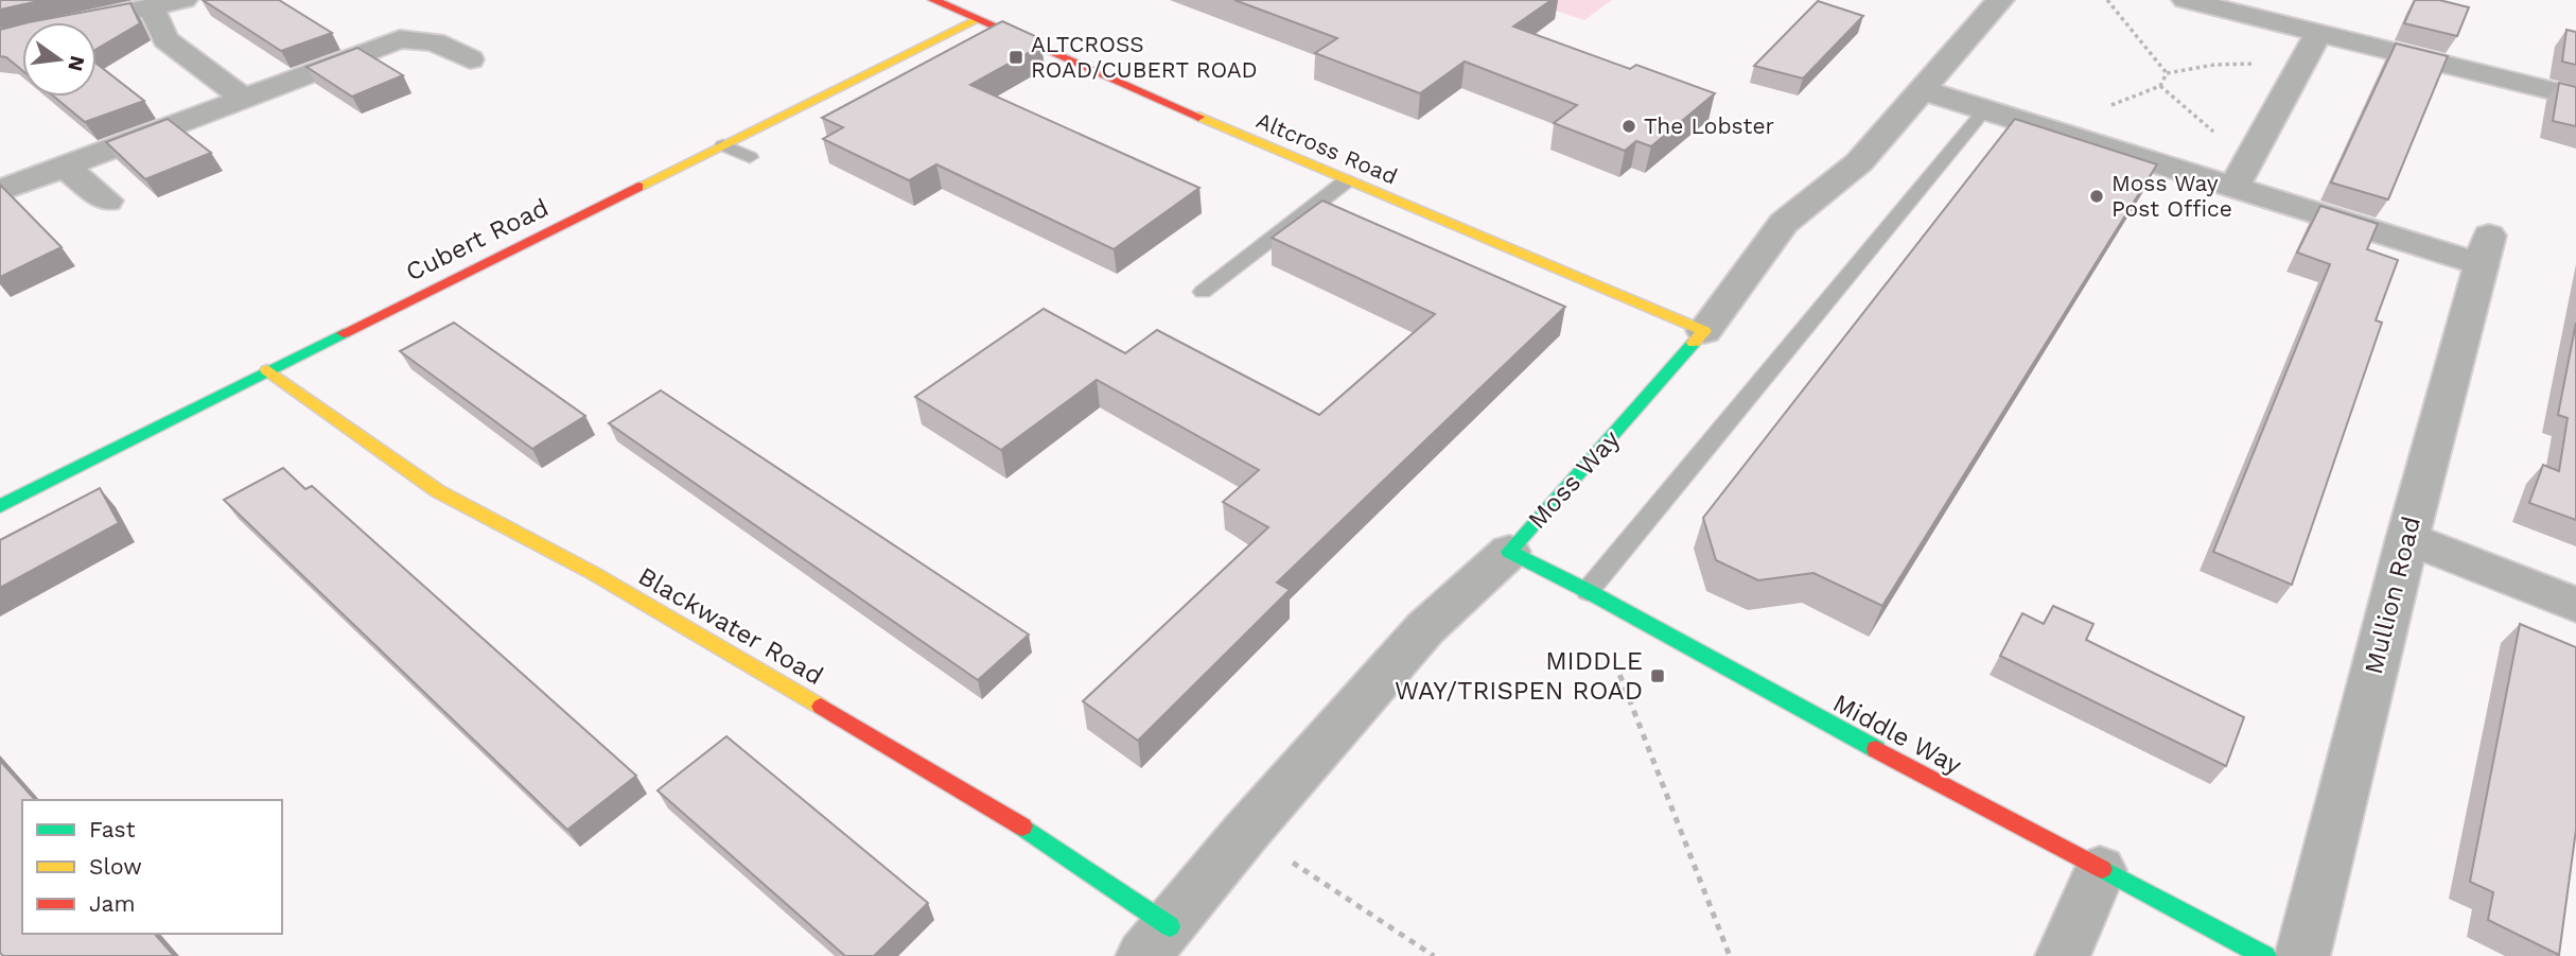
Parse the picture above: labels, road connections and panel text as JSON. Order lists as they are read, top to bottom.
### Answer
{
  "streets": {
    "street": [
      "Altcross Road",
      "Cubert Road",
      "Moss Way",
      "Mullion Road",
      "Blackwater Road",
      "Middle Way"
    ]
  },
  "crossings": [
    ["Altcross Road", "Cubert Road"],
    ["Altcross Road", "Moss Way"],
    ["Cubert Road", "Blackwater Road"],
    ["Moss Way", "Blackwater Road"],
    ["Moss Way", "Middle Way"]
  ],
  "places": {
    "transit": ["ALTCROSS ROAD/CUBERT ROAD", "MIDDLE WAY/TRISPEN ROAD"],
    "other": ["The Lobster", "Moss Way Post Office"]
  },
  "legend": ["Fast", "Slow", "Jam"],
  "north": "right"
}
